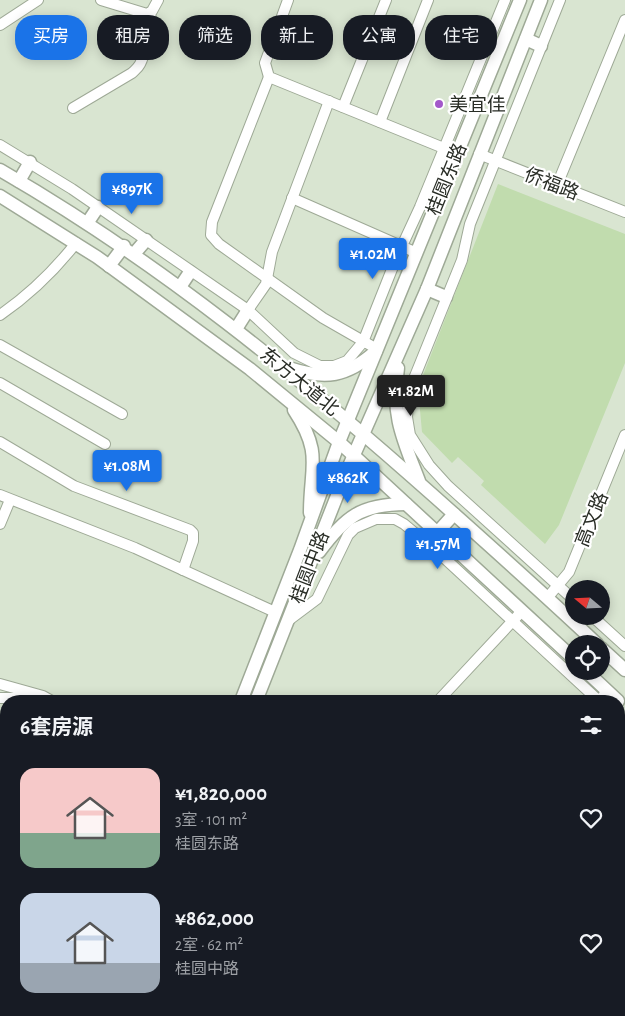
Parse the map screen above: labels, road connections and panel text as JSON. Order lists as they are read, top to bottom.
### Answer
{
  "streets": {
    "main road": ["桂圆东路", "东方大道北", "桂圆中路"],
    "street": ["侨福路", "高文路"]
  },
  "crossings": [
    ["桂圆东路", "侨福路"],
    ["桂圆东路", "东方大道北"],
    ["桂圆东路", "桂圆中路"],
    ["东方大道北", "高文路"],
    ["东方大道北", "桂圆中路"]
  ],
  "places": ["美宜佳"],
  "north": "left",
  "page": {
    "chip": [
      "买房",
      "租房",
      "筛选",
      "新上",
      "公寓",
      "住宅"
    ],
    "price": [
      "¥897K",
      "¥1.02M",
      "¥1.82M",
      "¥1.08M",
      "¥862K",
      "¥1.57M"
    ],
    "heading": "6套房源",
    "list": [
      {
        "name": "¥1,820,000",
        "note": "3室 · 101 m² · 桂圆东路"
      },
      {
        "name": "¥862,000",
        "note": "2室 · 62 m² · 桂圆中路"
      }
    ]
  }
}
